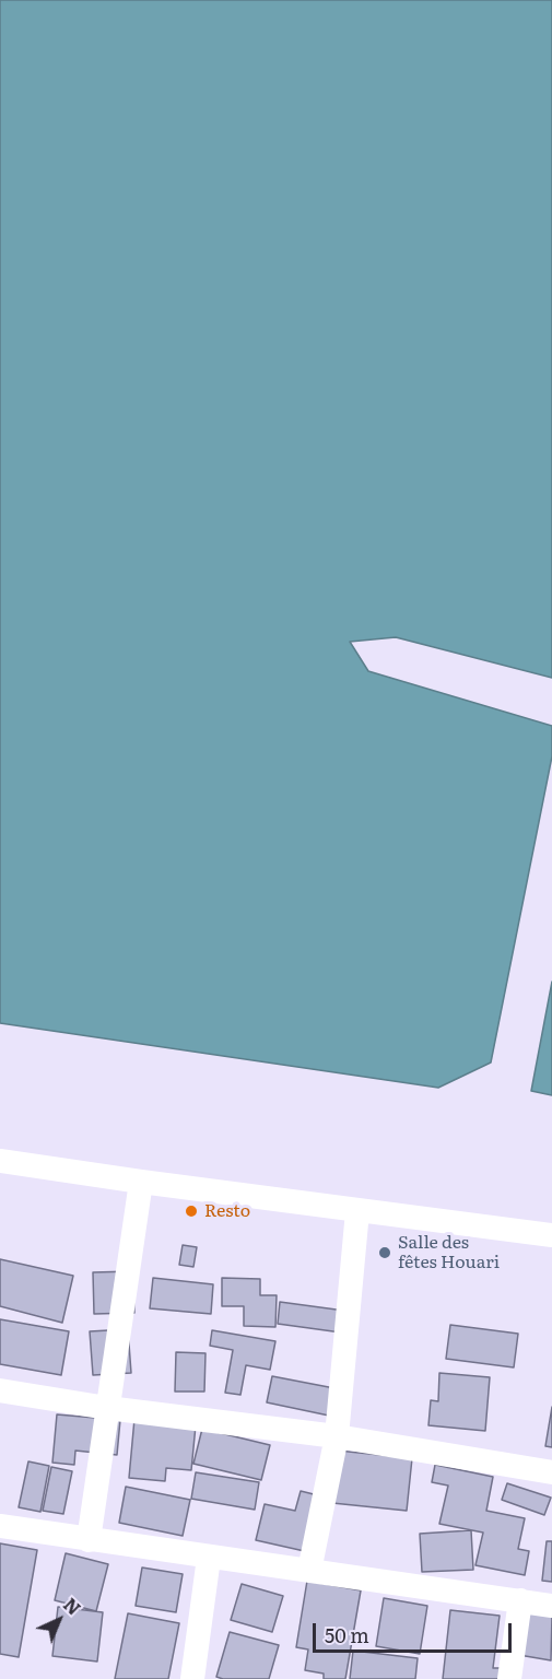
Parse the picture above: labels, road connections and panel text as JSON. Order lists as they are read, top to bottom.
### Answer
{
  "places": ["Resto", "Salle des fêtes Houari"],
  "scale_bar": "50 m",
  "north": "top right"
}
